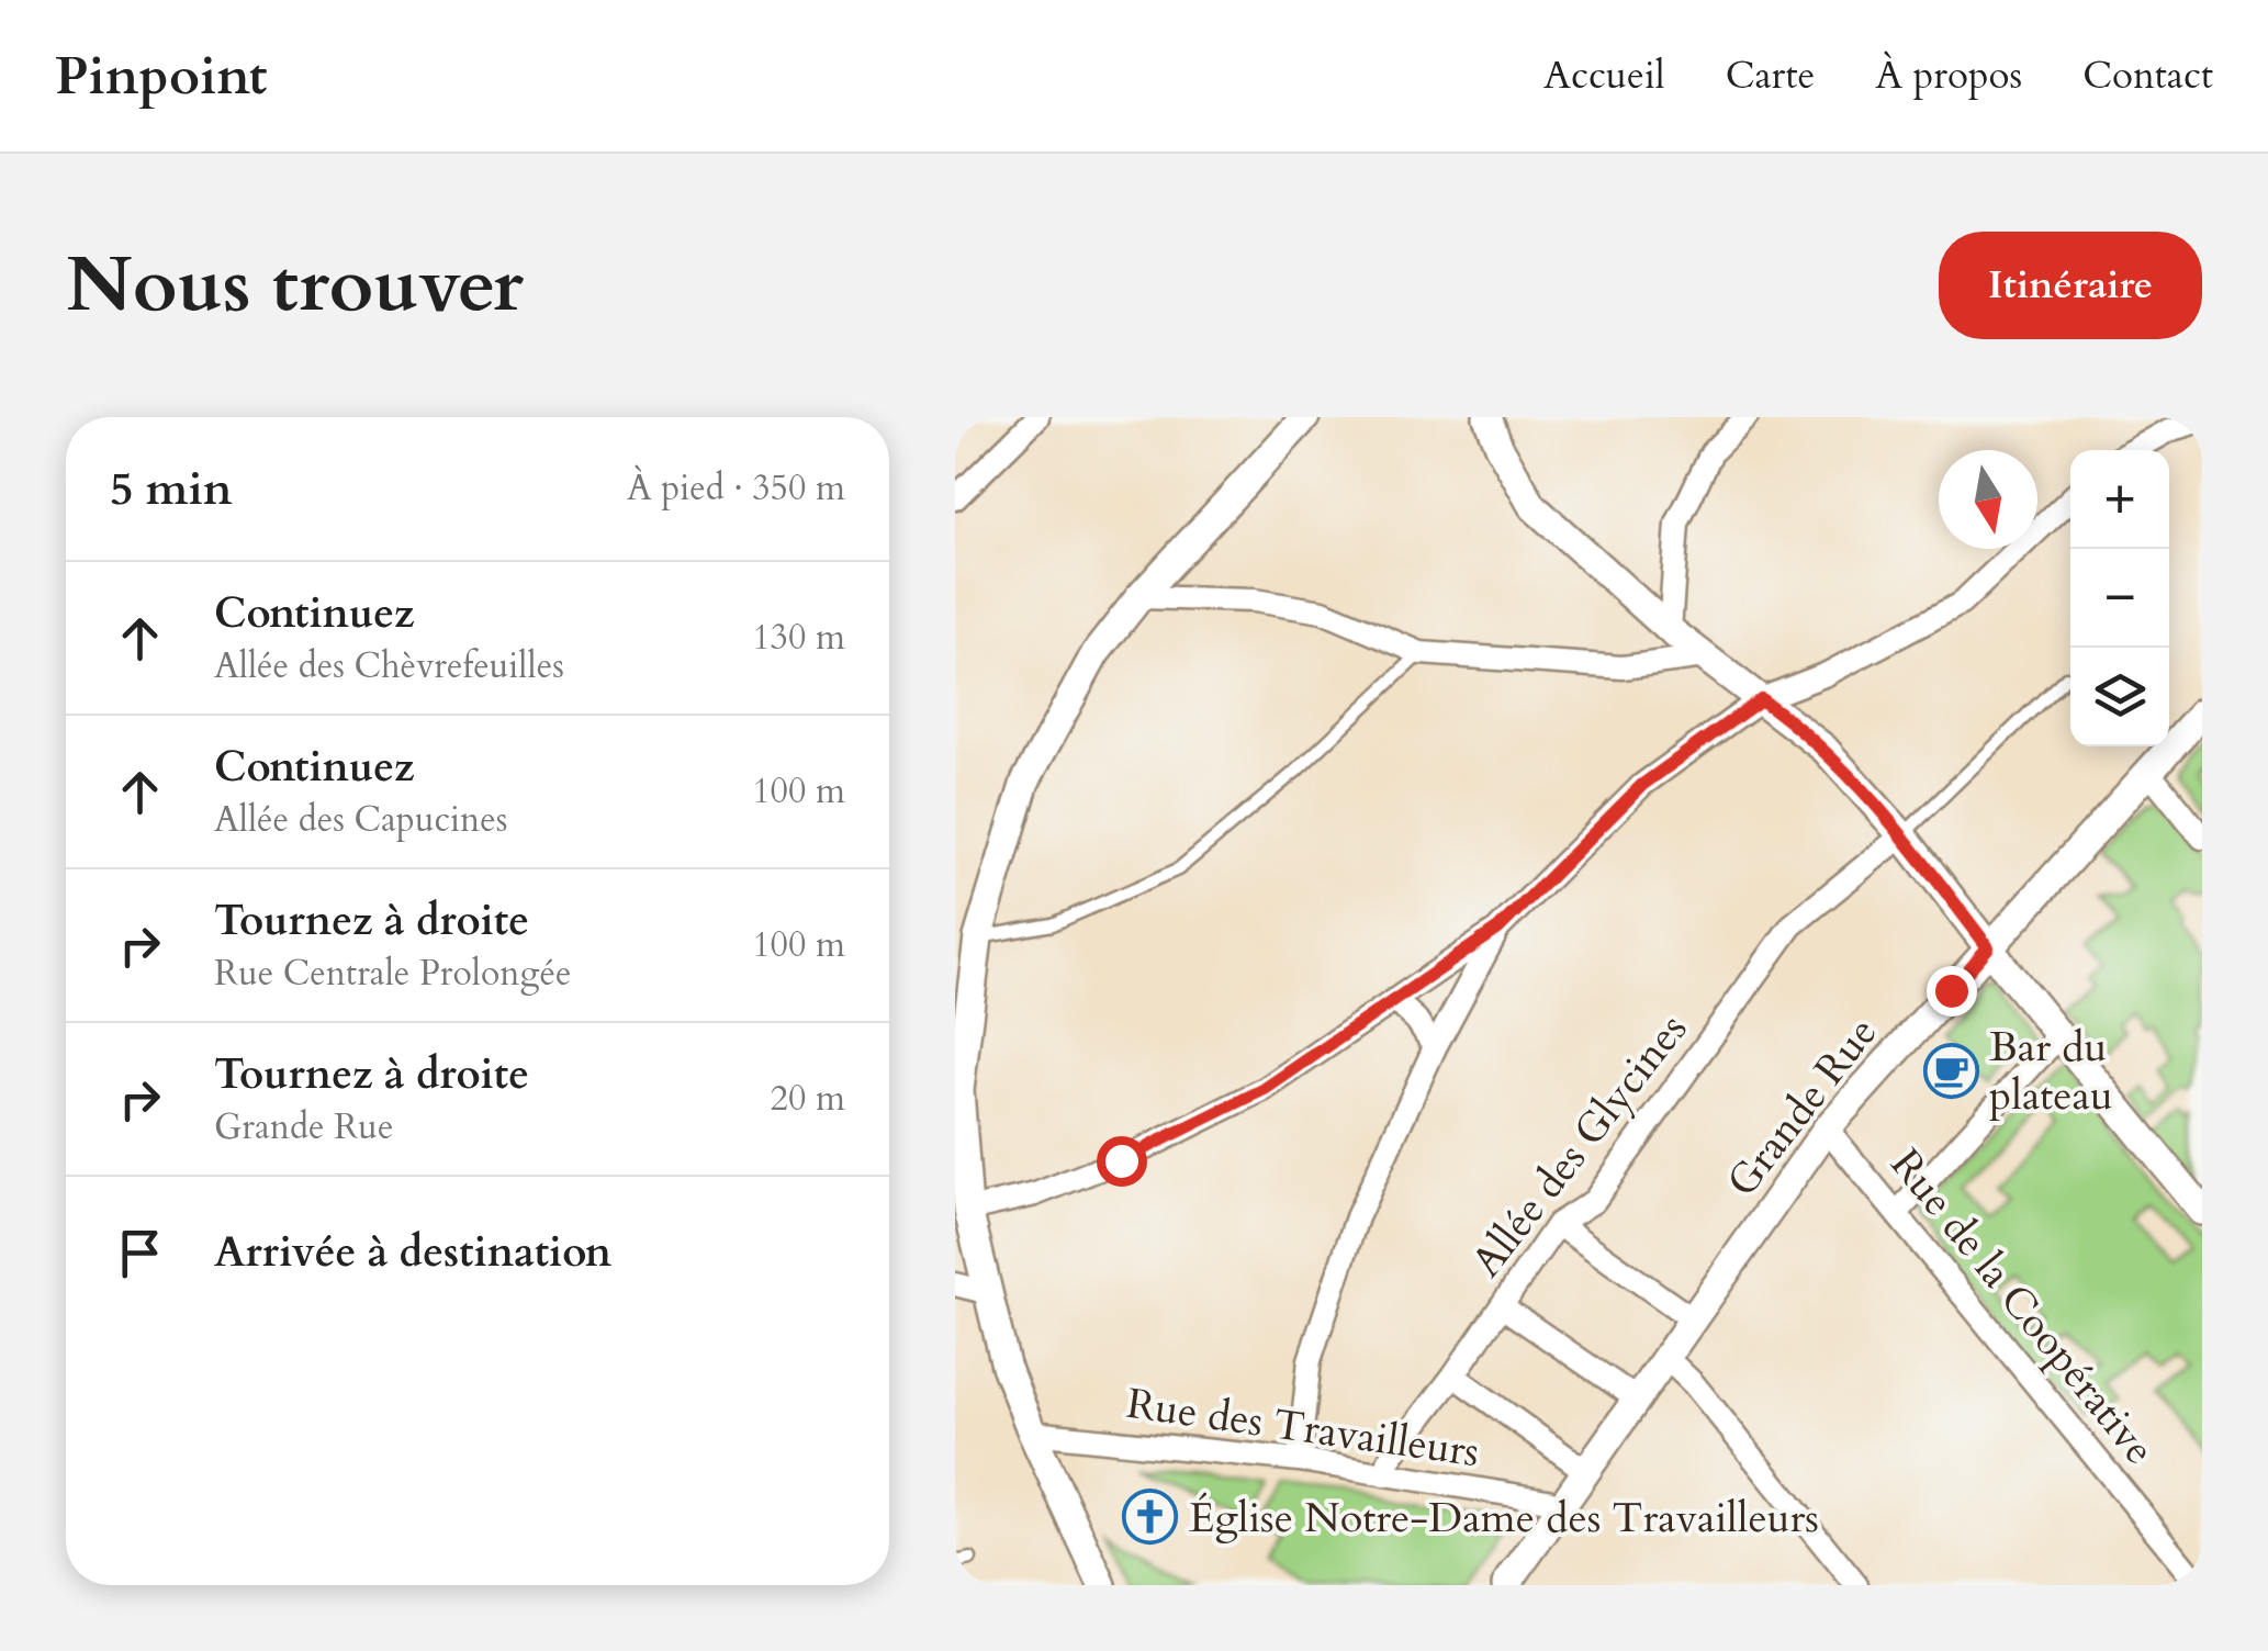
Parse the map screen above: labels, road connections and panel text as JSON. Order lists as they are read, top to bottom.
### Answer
{
  "streets": {
    "street": [
      "Grande Rue",
      "Allée des Glycines",
      "Rue de la Coopérative",
      "Rue des Travailleurs"
    ]
  },
  "crossings": [
    ["Grande Rue", "Rue de la Coopérative"],
    ["Grande Rue", "Rue des Travailleurs"],
    ["Allée des Glycines", "Rue des Travailleurs"]
  ],
  "places": {
    "cafe": ["Bar du plateau"],
    "church": ["Église Notre-Dame des Travailleurs"]
  },
  "north": "bottom",
  "page": {
    "header": "Pinpoint",
    "nav": [
      "Accueil",
      "Carte",
      "À propos",
      "Contact"
    ],
    "buttons": "Itinéraire",
    "title": "Nous trouver",
    "heading": ["5 min", "À pied · 350 m"],
    "map_buttons": ["+", "−"],
    "list": [
      ["Continuez", "Allée des Chèvrefeuilles", "130 m"],
      ["Continuez", "Allée des Capucines", "100 m"],
      ["Tournez à droite", "Rue Centrale Prolongée", "100 m"],
      ["Tournez à droite", "Grande Rue", "20 m"],
      "Arrivée à destination"
    ]
  }
}
